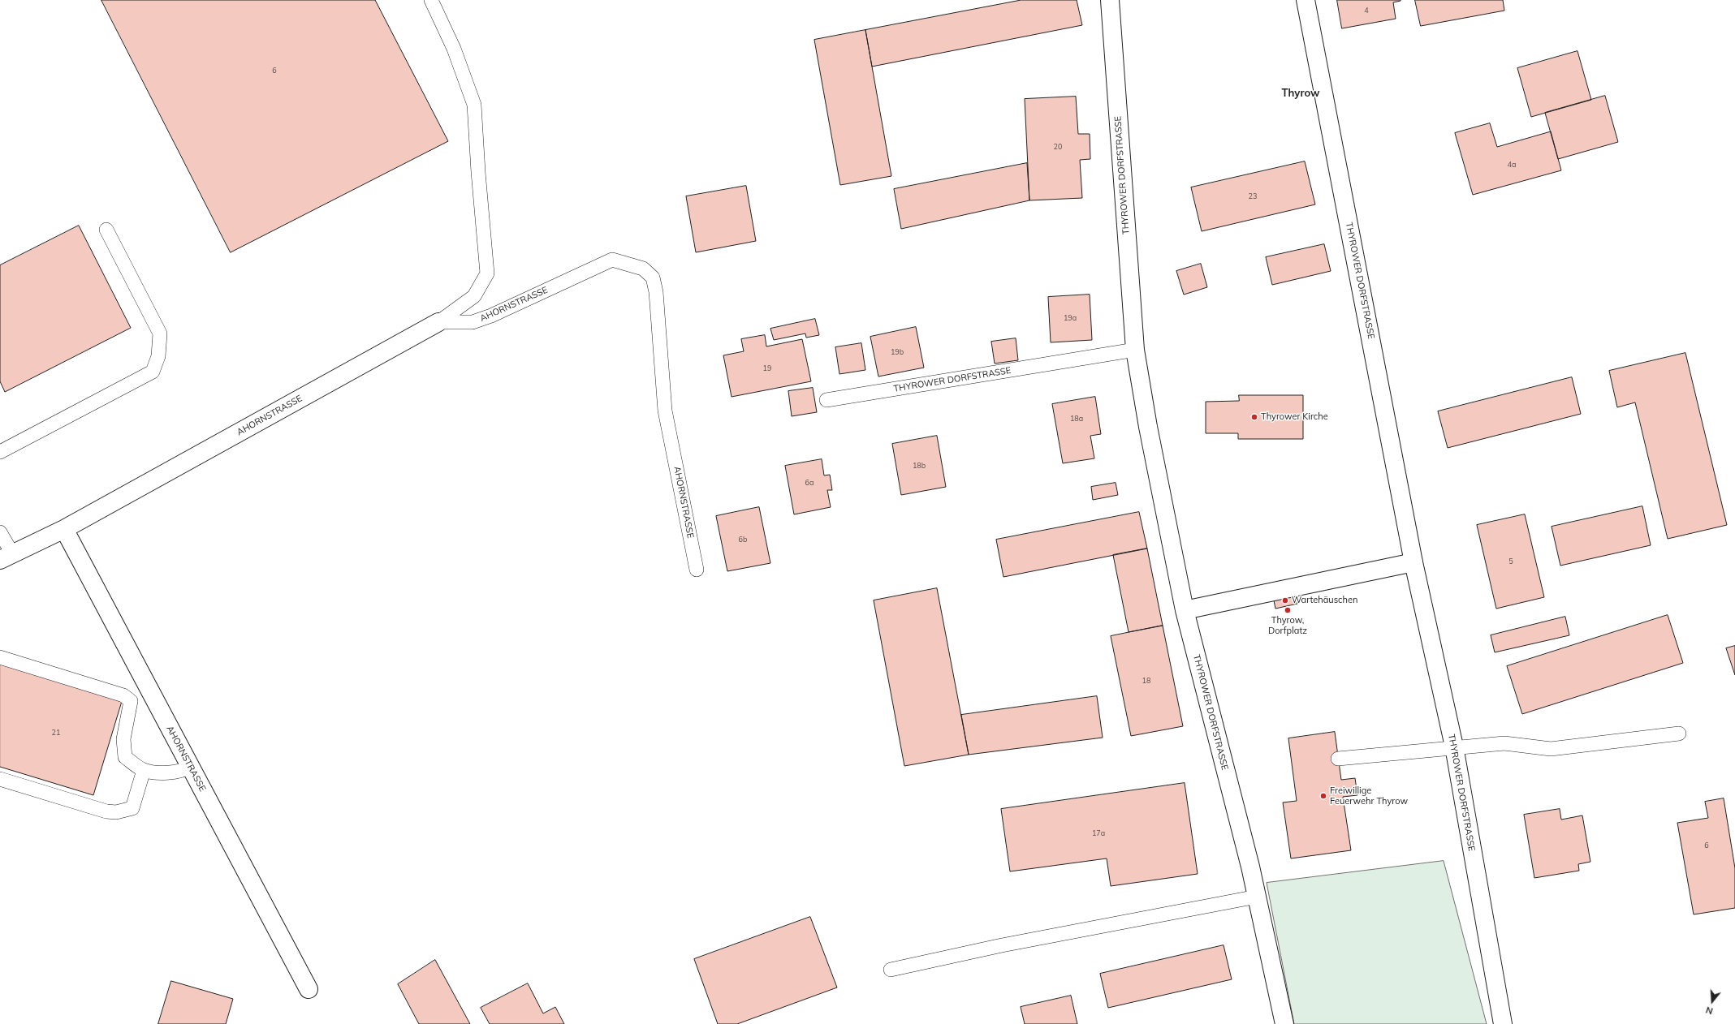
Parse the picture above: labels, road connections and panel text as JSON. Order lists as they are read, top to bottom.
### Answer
{
  "streets": {
    "street": ["THYROWER DORFSTRASSE", "AHORNSTRASSE"]
  },
  "districts": ["Thyrow"],
  "places": [
    "Thyrower Kirche",
    "Wartehäuschen",
    "Thyrow, Dorfplatz",
    "Freiwillige Feuerwehr Thyrow"
  ],
  "house_numbers": [
    "4",
    "6",
    "20",
    "4a",
    "23",
    "19a",
    "19b",
    "19",
    "18a",
    "18b",
    "6a",
    "6b",
    "5",
    "18",
    "21",
    "17a",
    "6"
  ],
  "north": "bottom"
}
